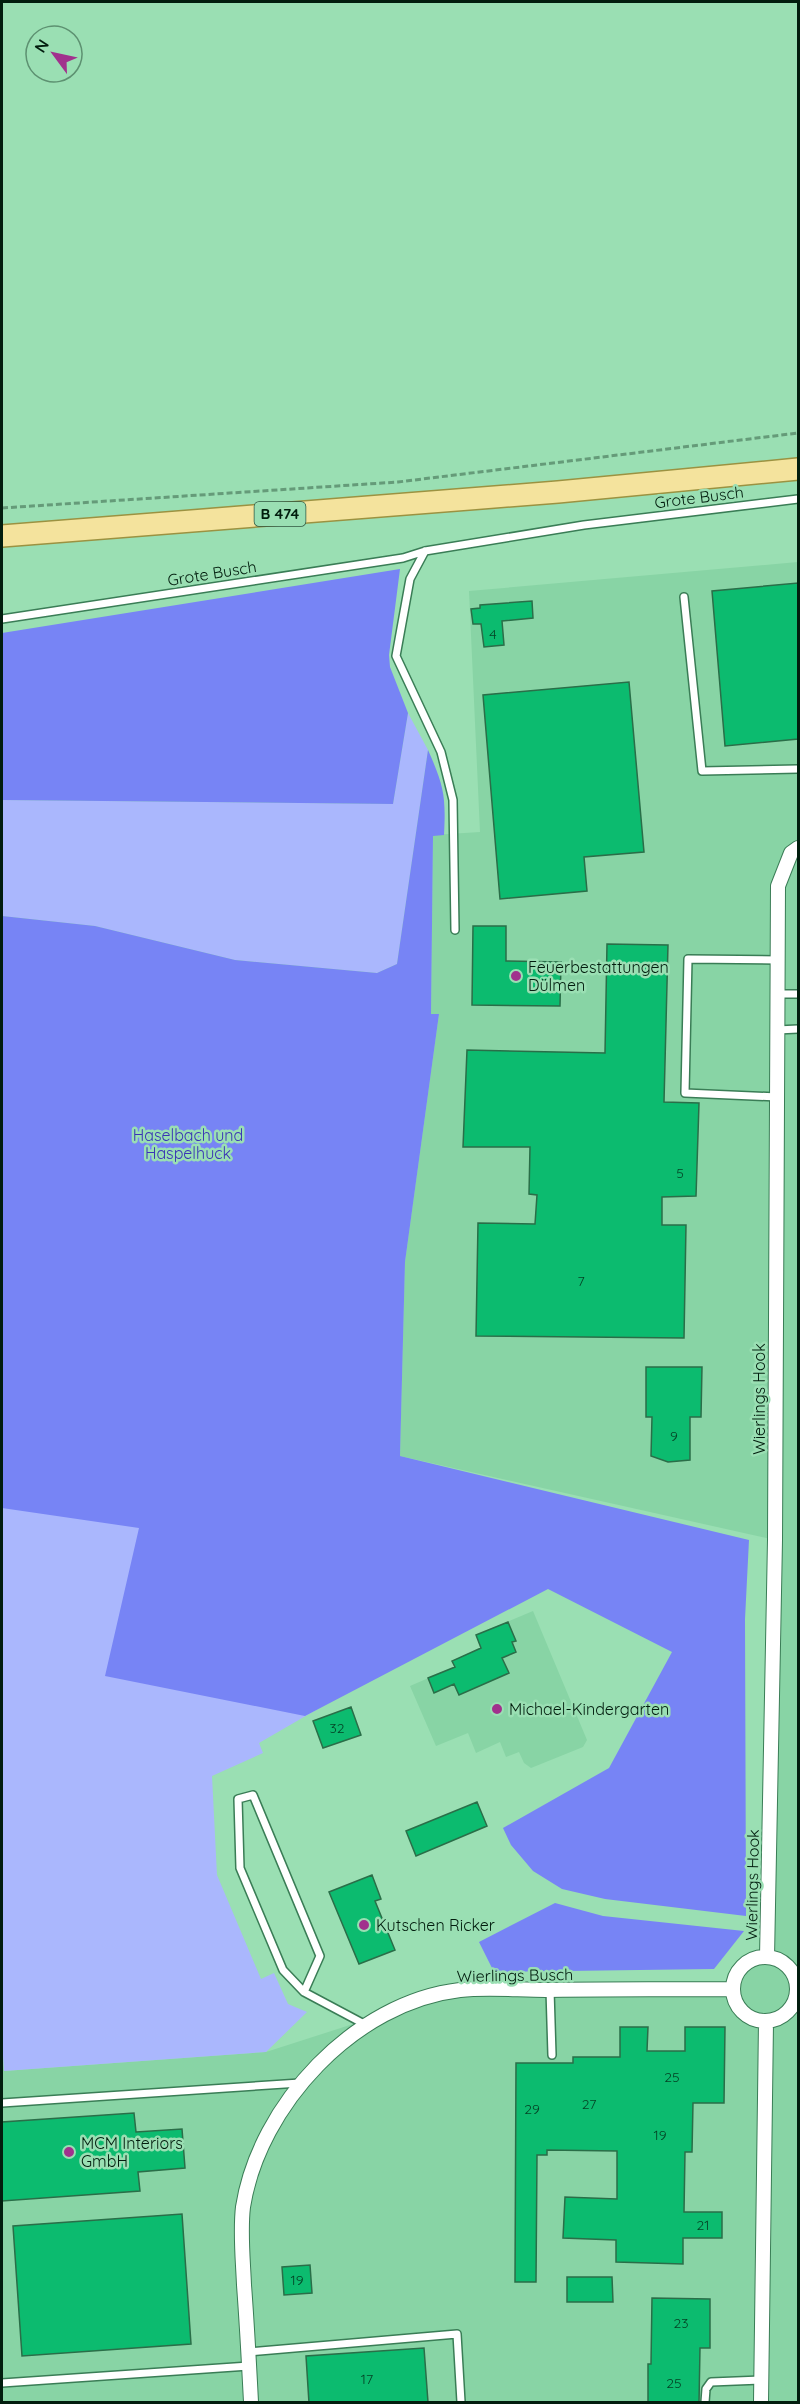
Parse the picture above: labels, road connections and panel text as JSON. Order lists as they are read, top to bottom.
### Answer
{
  "streets": {
    "main road": ["B 474"],
    "street": ["Wierlings Hook", "Wierlings Busch"],
    "lane": ["Grote Busch"]
  },
  "crossings": [
    ["Wierlings Hook", "Wierlings Busch"]
  ],
  "parks": ["Haselbach und Haspelhuck"],
  "places": [
    "Feuerbestattungen Dülmen",
    "Michael-Kindergarten",
    "Kutschen Ricker",
    "MCM Interiors GmbH"
  ],
  "house_numbers": [
    "4",
    "5",
    "7",
    "9",
    "32",
    "25",
    "27",
    "29",
    "19",
    "21",
    "19",
    "23",
    "17",
    "25"
  ],
  "north": "top left"
}
